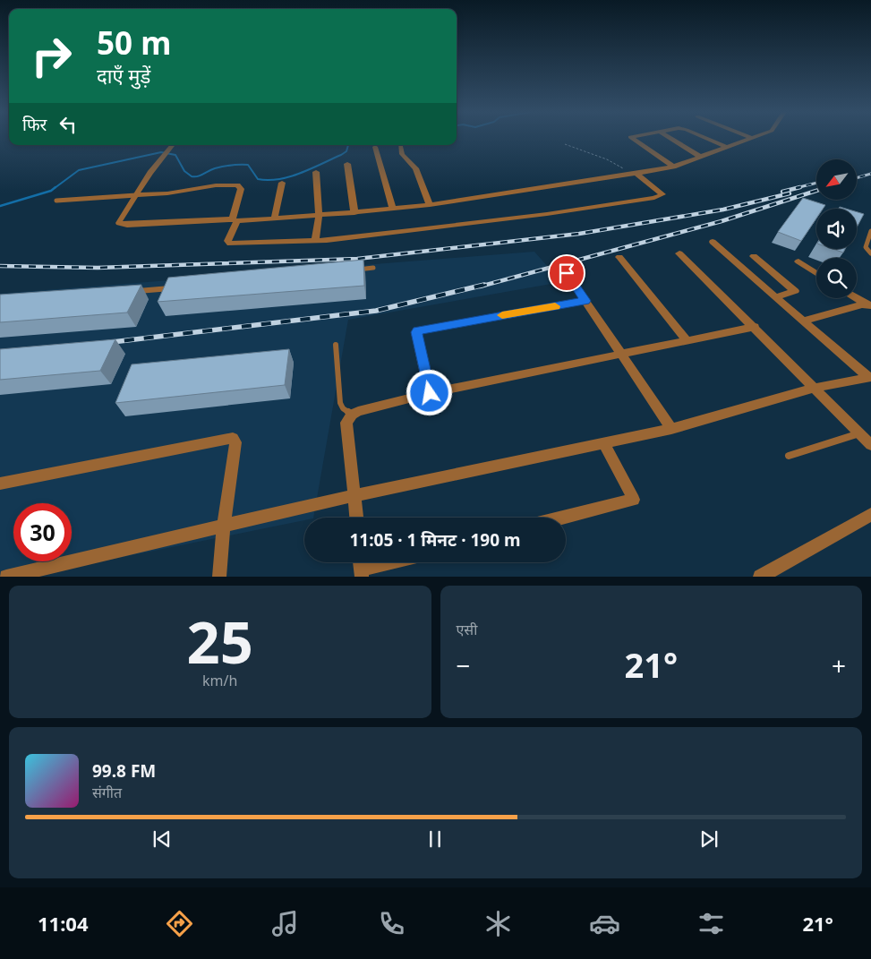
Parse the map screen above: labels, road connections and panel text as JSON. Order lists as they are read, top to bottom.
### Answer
{
  "north": "bottom left",
  "page": {
    "turn": ["50 m", "दाएँ मुड़ें"],
    "then": "फिर",
    "limit": "30",
    "trip": "11:05 · 1 मिनट · 190 m",
    "tile": [
      ["25", "km/h"],
      "एसी"
    ],
    "heat": ["−", "21°", "+"],
    "song": ["99.8 FM", "संगीत"],
    "tabs": ["11:04", "21°"]
  }
}
